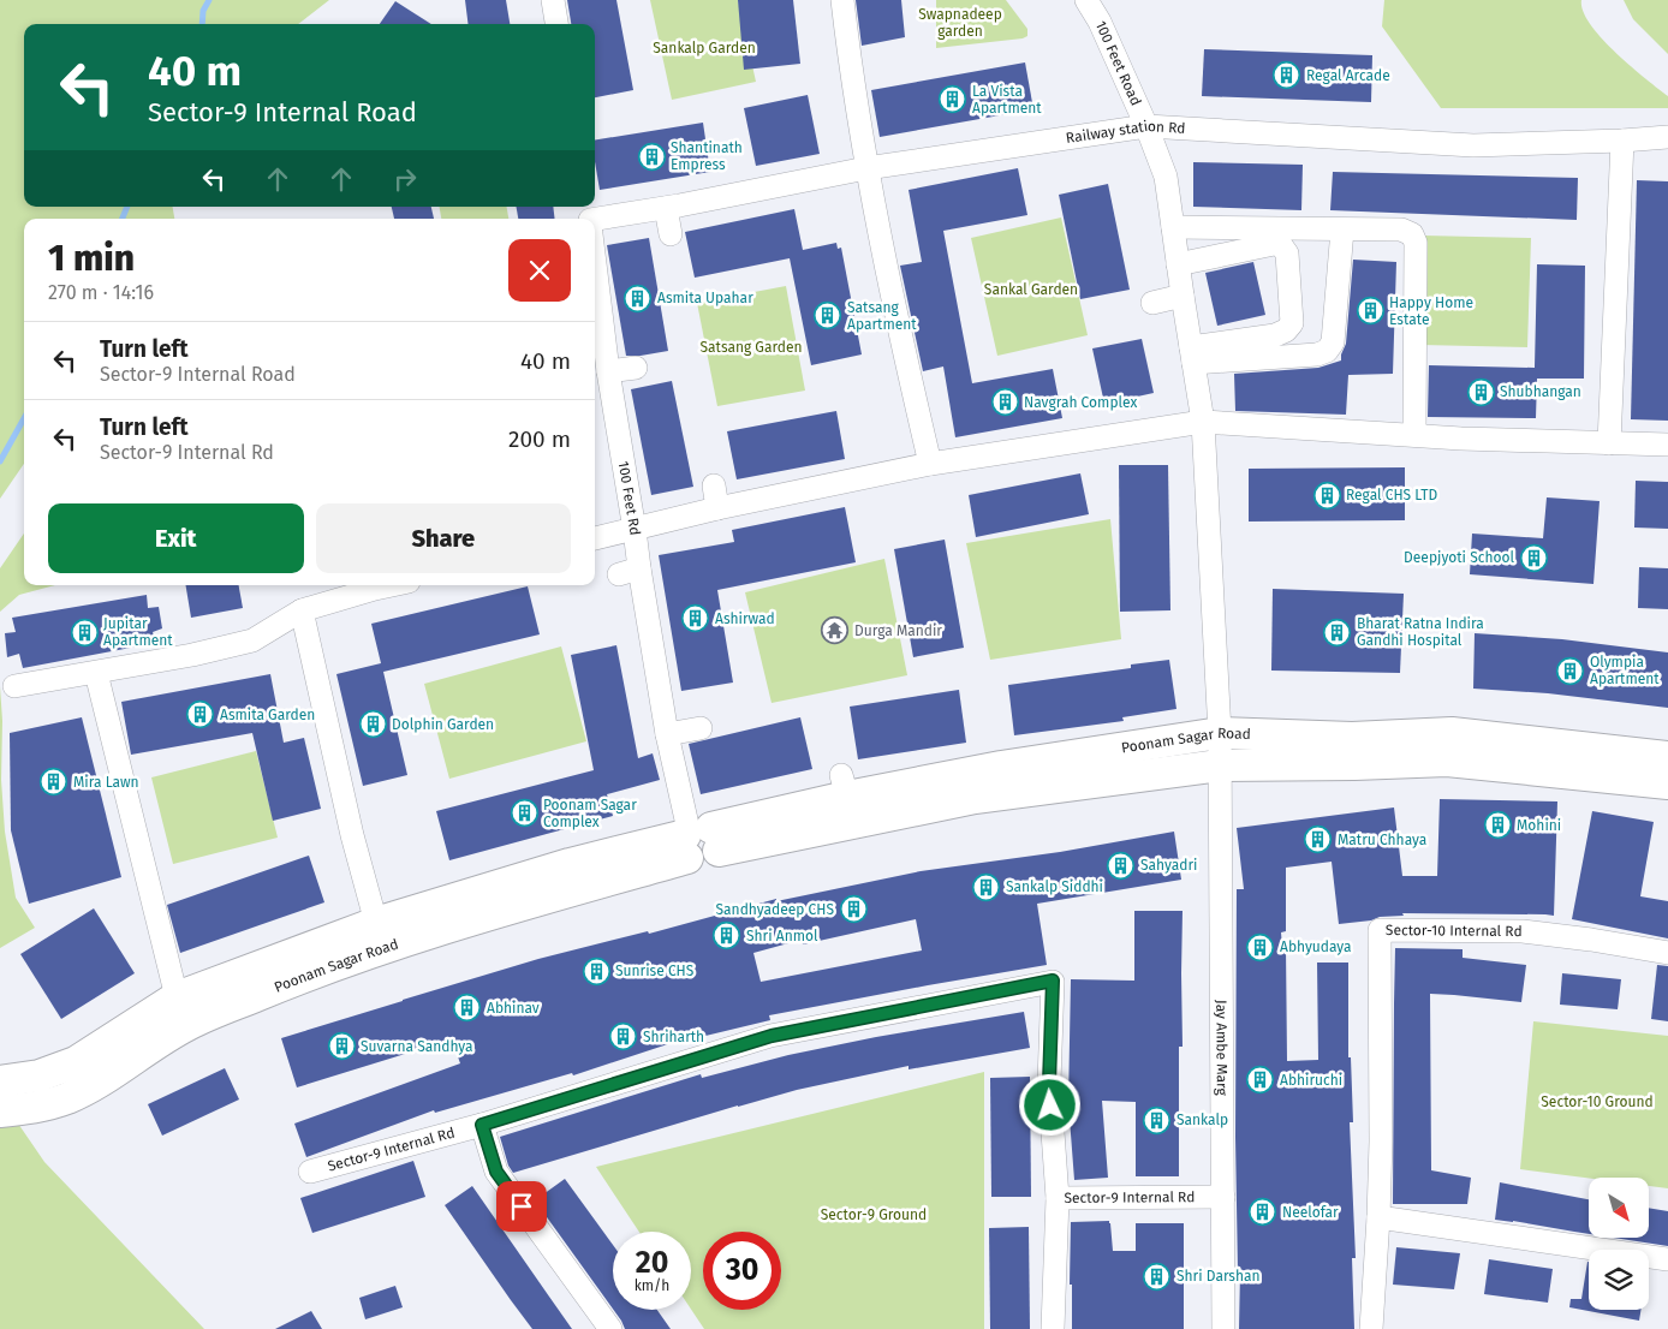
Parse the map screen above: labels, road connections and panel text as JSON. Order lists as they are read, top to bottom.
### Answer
{
  "streets": {
    "main road": ["Poonam Sagar Road"],
    "street": [
      "100 Feet Road",
      "Railway station Rd",
      "100 Feet Rd",
      "Sector-10 Internal Rd",
      "Jay Ambe Marg",
      "Sector-9 Internal Rd"
    ]
  },
  "crossings": [
    ["100 Feet Road", "Railway station Rd"],
    ["100 Feet Road", "Jay Ambe Marg"],
    ["100 Feet Rd", "Poonam Sagar Road"],
    ["Poonam Sagar Road", "Jay Ambe Marg"],
    ["Jay Ambe Marg", "Sector-9 Internal Rd"]
  ],
  "parks": [
    "Swapnadeep garden",
    "Sankalp Garden",
    "Sankal Garden",
    "Satsang Garden",
    "Sector-10 Ground",
    "Sector-9 Ground"
  ],
  "places": {
    "building": [
      "Regal Arcade",
      "La Vista Apartment",
      "Shantinath Empress",
      "Asmita Upahar",
      "Happy Home Estate",
      "Satsang Apartment",
      "Shubhangan",
      "Navgrah Complex",
      "Regal CHS LTD",
      "Deepjyoti School",
      "Ashirwad",
      "Jupitar Apartment",
      "Bharat Ratna Indira Gandhi Hospital",
      "Olympia Apartment",
      "Asmita Garden",
      "Dolphin Garden",
      "Mira Lawn",
      "Poonam Sagar Complex",
      "Mohini",
      "Matru Chhaya",
      "Sahyadri",
      "Sankalp Siddhi",
      "Sandhyadeep CHS",
      "Shri Anmol",
      "Abhyudaya",
      "Sunrise CHS",
      "Abhinav",
      "Shriharth",
      "Suvarna Sandhya",
      "Abhiruchi",
      "Sankalp",
      "Neelofar",
      "Shri Darshan"
    ],
    "temple": ["Durga Mandir"]
  },
  "north": "bottom right",
  "page": {
    "turn": ["40 m", "Sector-9 Internal Road"],
    "heading": ["1 min", "270 m · 14:16"],
    "list": [
      {
        "name": "Turn left",
        "note": "Sector-9 Internal Road",
        "value": "40 m"
      },
      {
        "name": "Turn left",
        "note": "Sector-9 Internal Rd",
        "value": "200 m"
      }
    ],
    "buttons": ["Exit", "Share"],
    "speed": "20 km/h",
    "limit": "30"
  }
}
